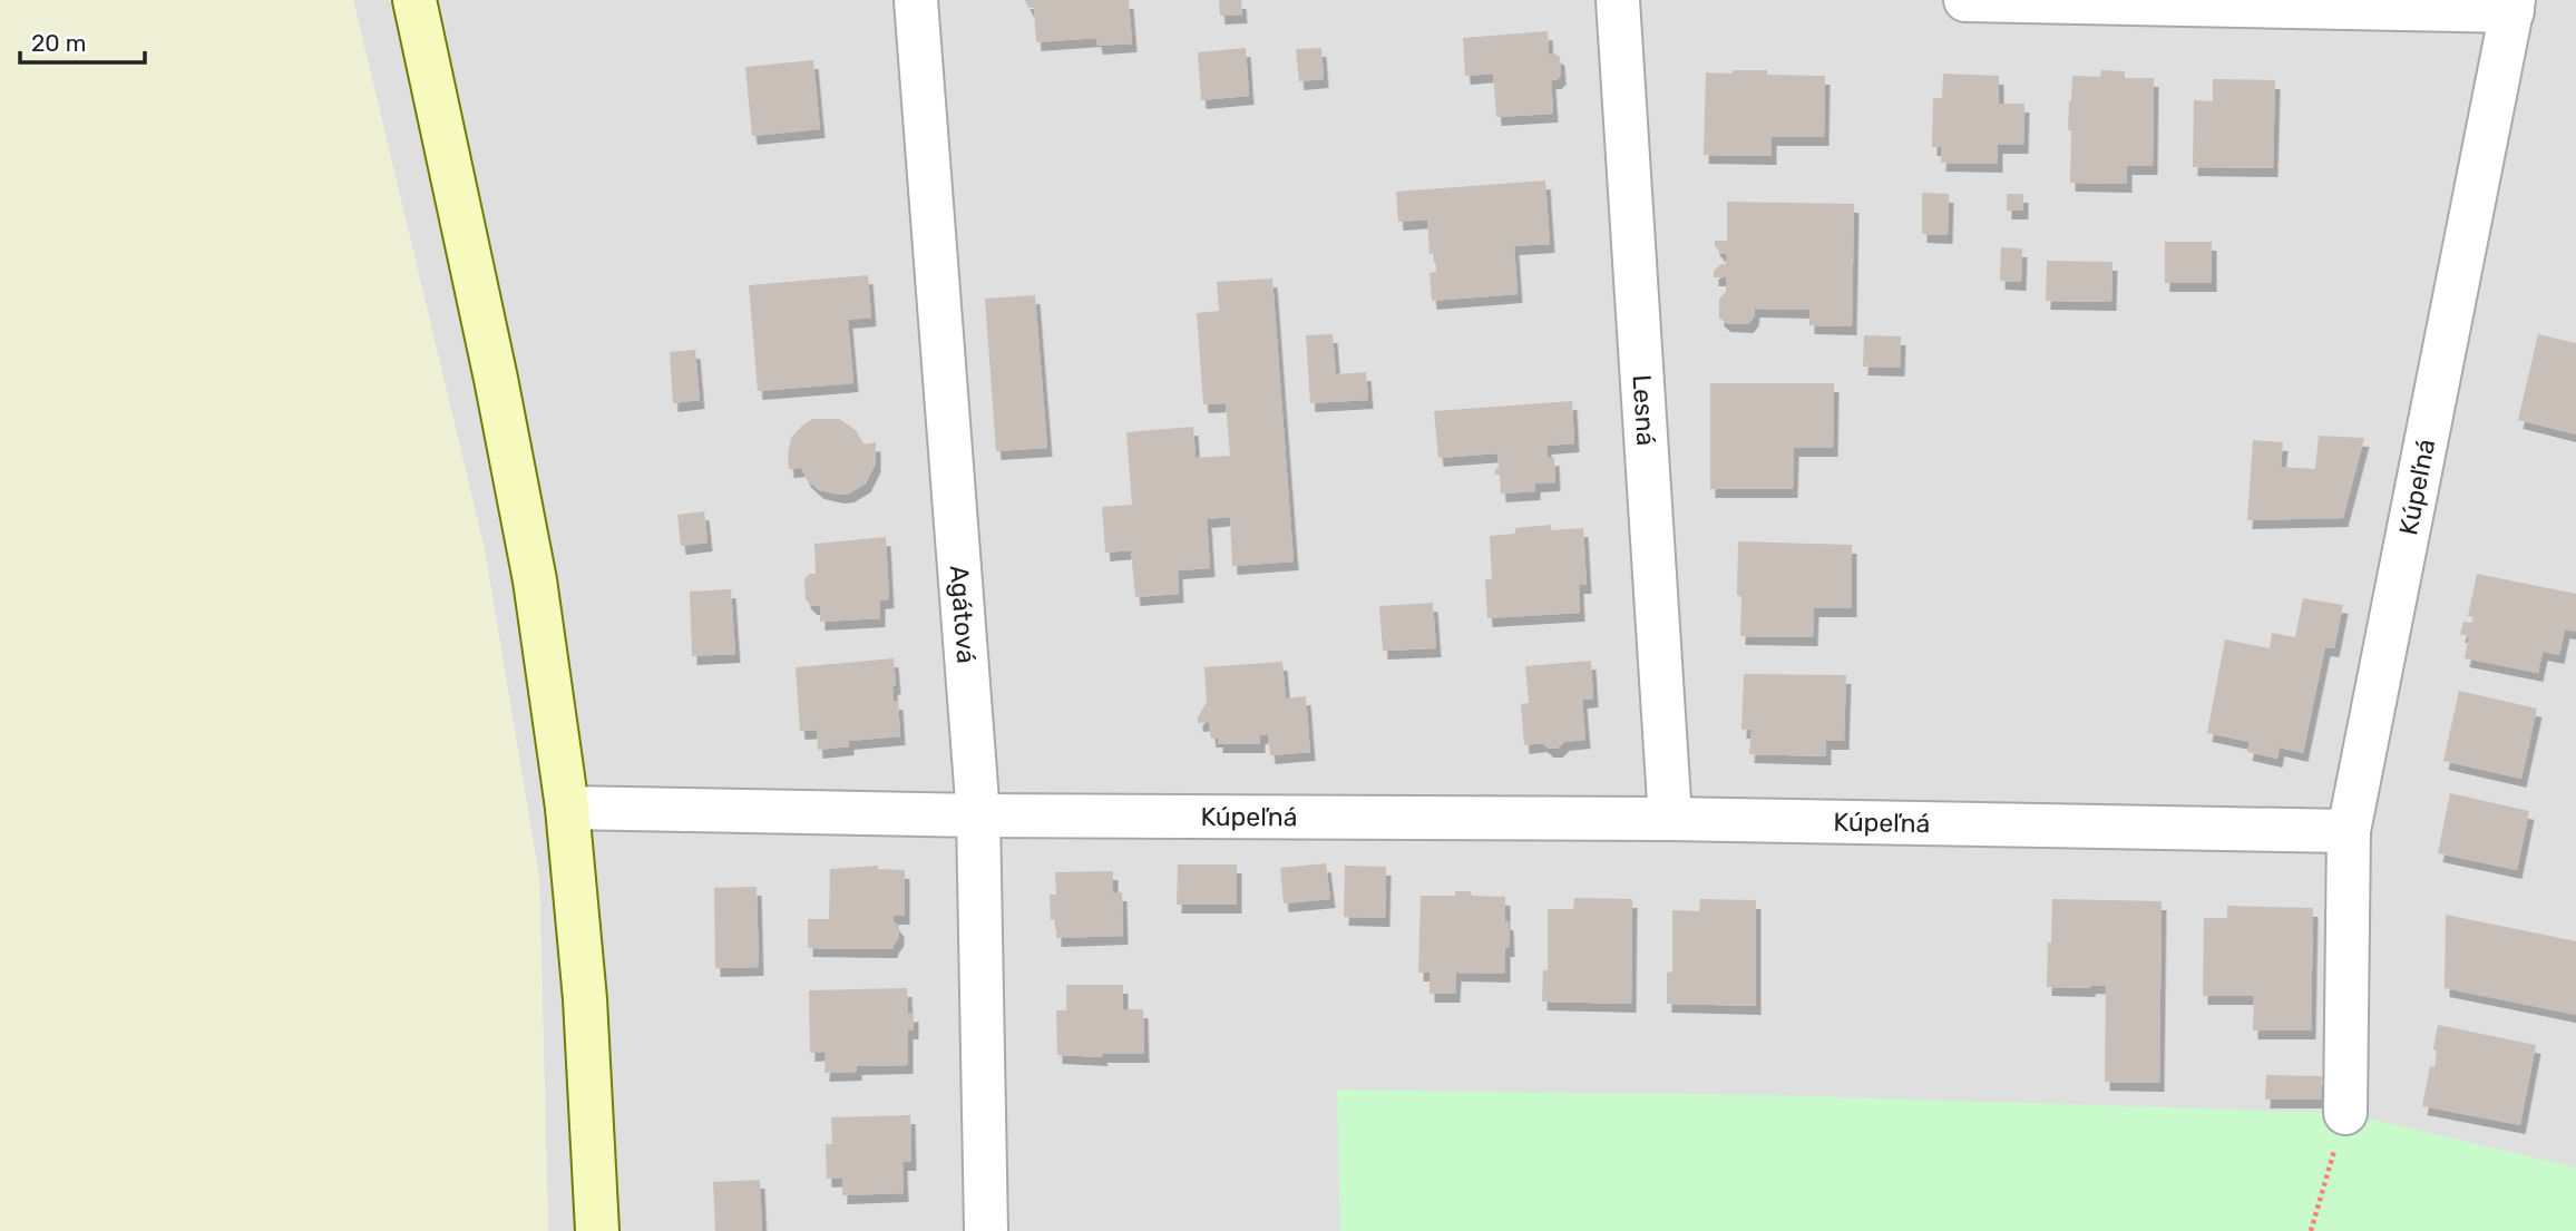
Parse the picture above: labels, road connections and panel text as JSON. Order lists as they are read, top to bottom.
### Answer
{
  "streets": {
    "street": ["Lesná", "Kúpeľná", "Agátová"]
  },
  "crossings": [
    ["Lesná", "Kúpeľná"],
    ["Kúpeľná", "Agátová"]
  ],
  "scale_bar": "20 m"
}
